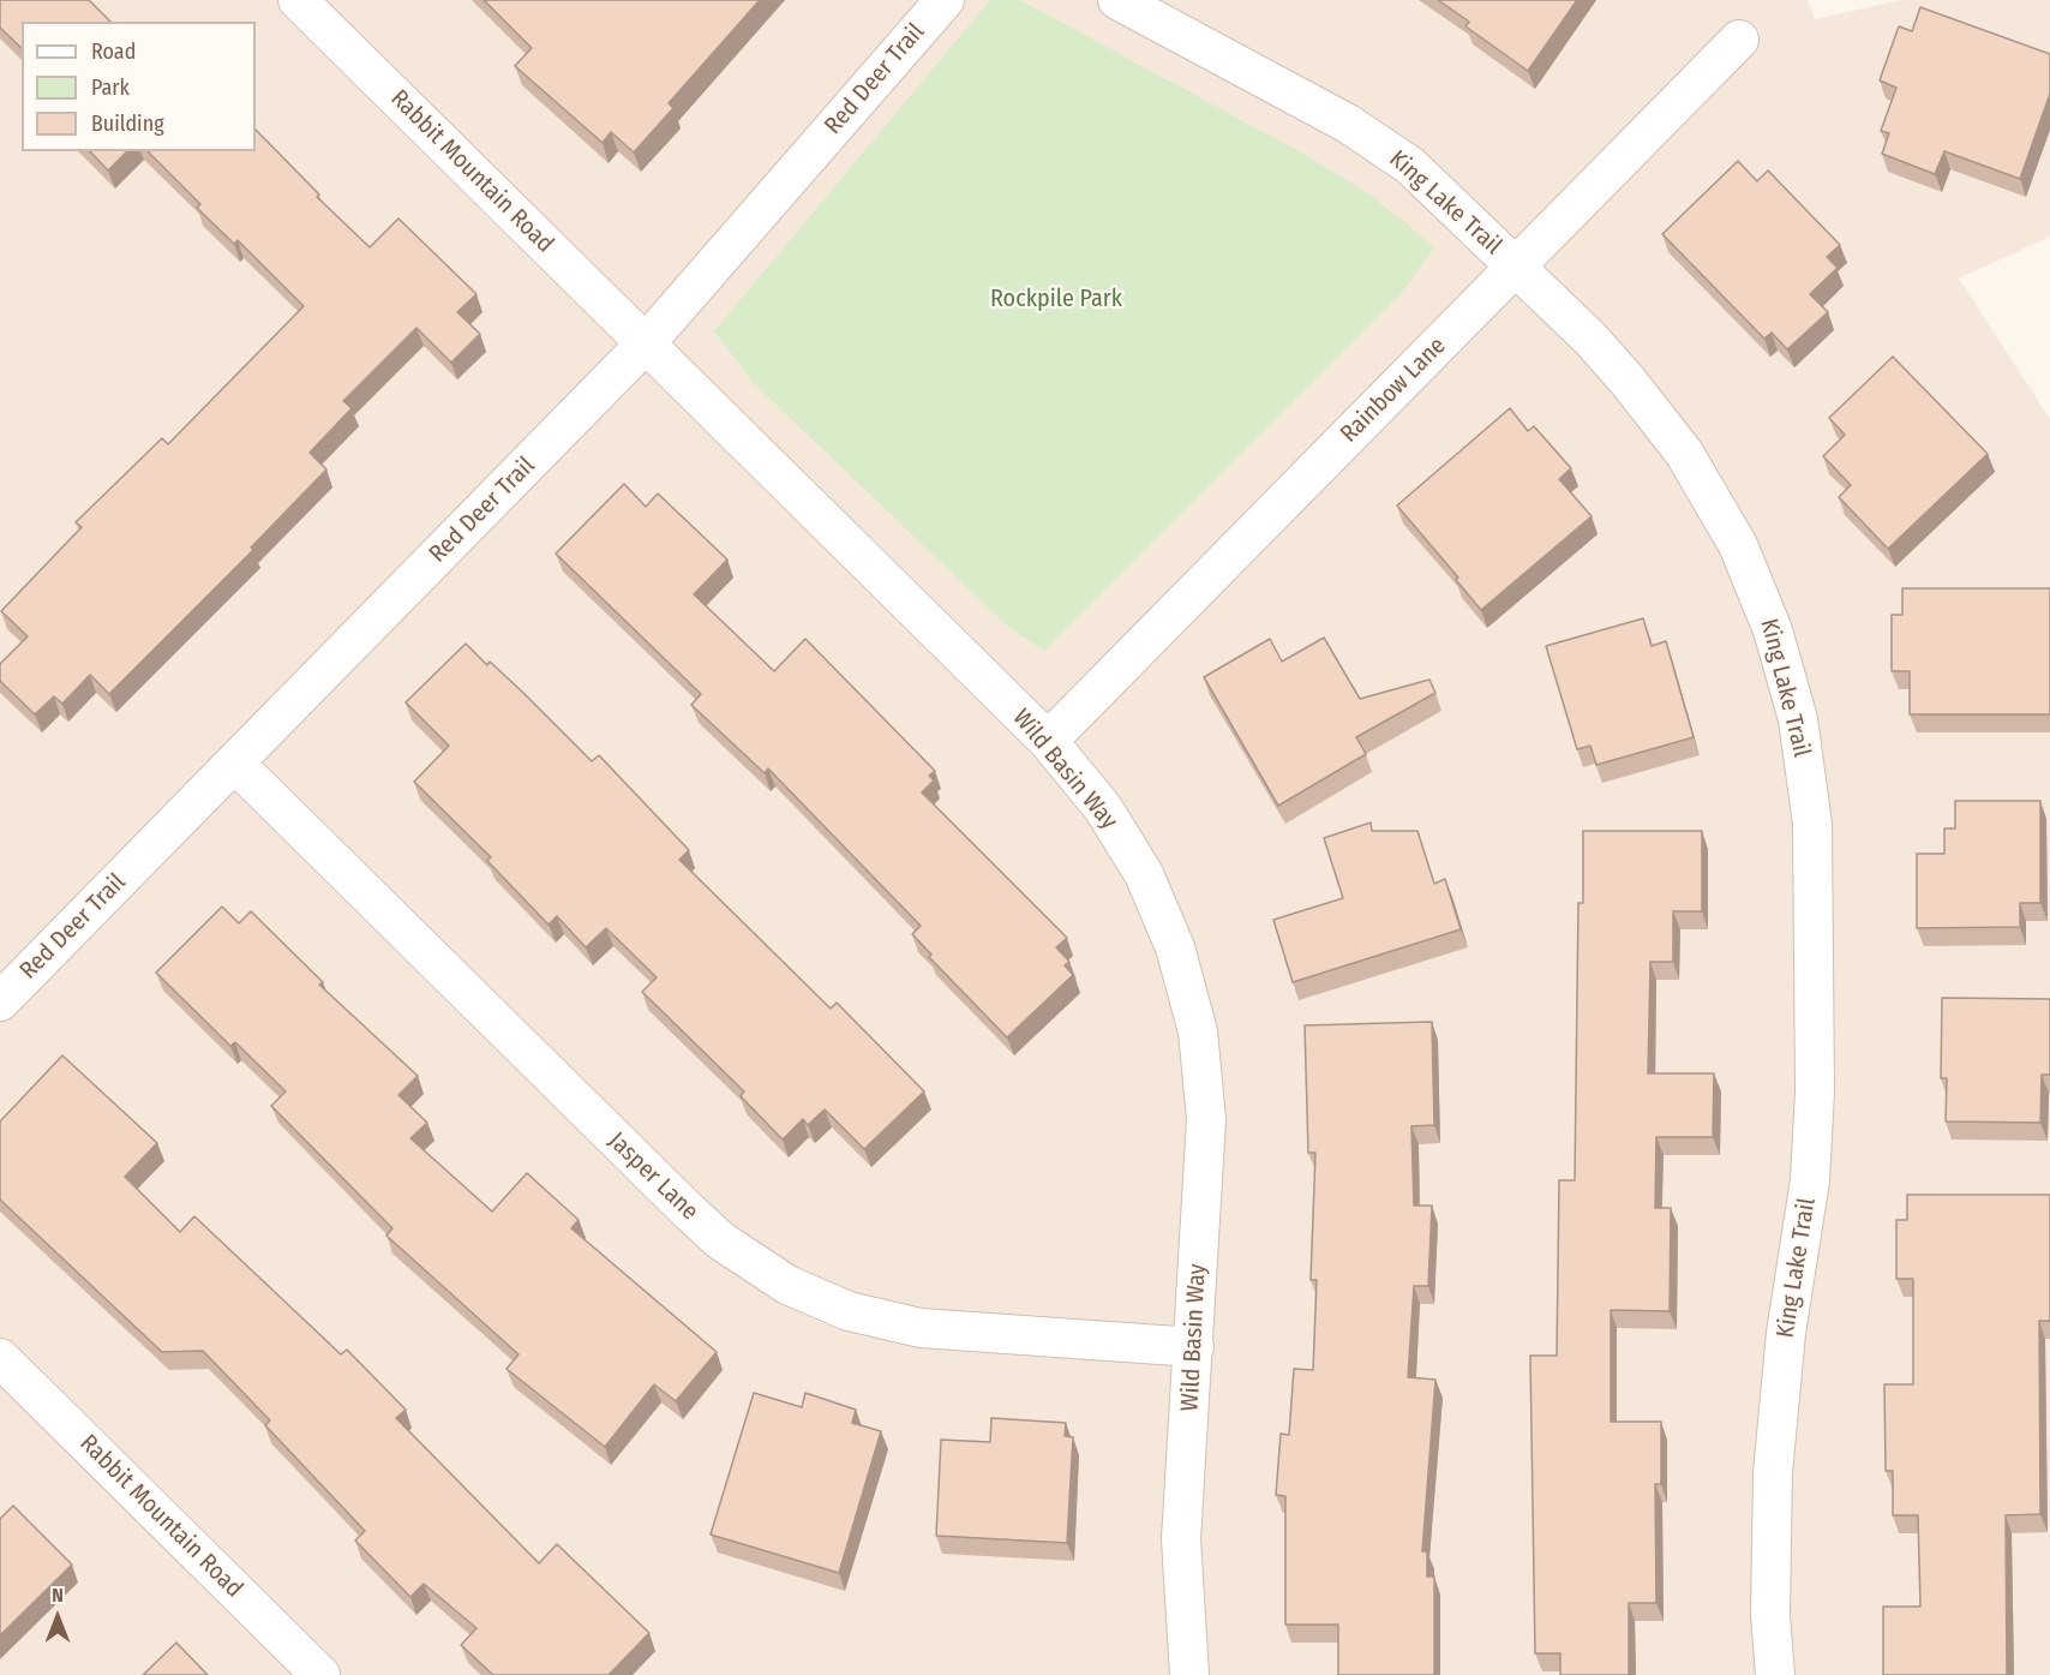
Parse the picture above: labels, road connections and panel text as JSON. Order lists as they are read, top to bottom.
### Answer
{
  "streets": {
    "street": [
      "Red Deer Trail",
      "Rabbit Mountain Road",
      "King Lake Trail",
      "Rainbow Lane",
      "Wild Basin Way",
      "Jasper Lane"
    ]
  },
  "crossings": [
    ["Red Deer Trail", "Rabbit Mountain Road"],
    ["Red Deer Trail", "Wild Basin Way"],
    ["Red Deer Trail", "Jasper Lane"],
    ["Rabbit Mountain Road", "Wild Basin Way"],
    ["King Lake Trail", "Rainbow Lane"],
    ["Rainbow Lane", "Wild Basin Way"],
    ["Wild Basin Way", "Jasper Lane"]
  ],
  "parks": ["Rockpile Park"],
  "legend": ["Road", "Park", "Building"],
  "north": "top"
}
